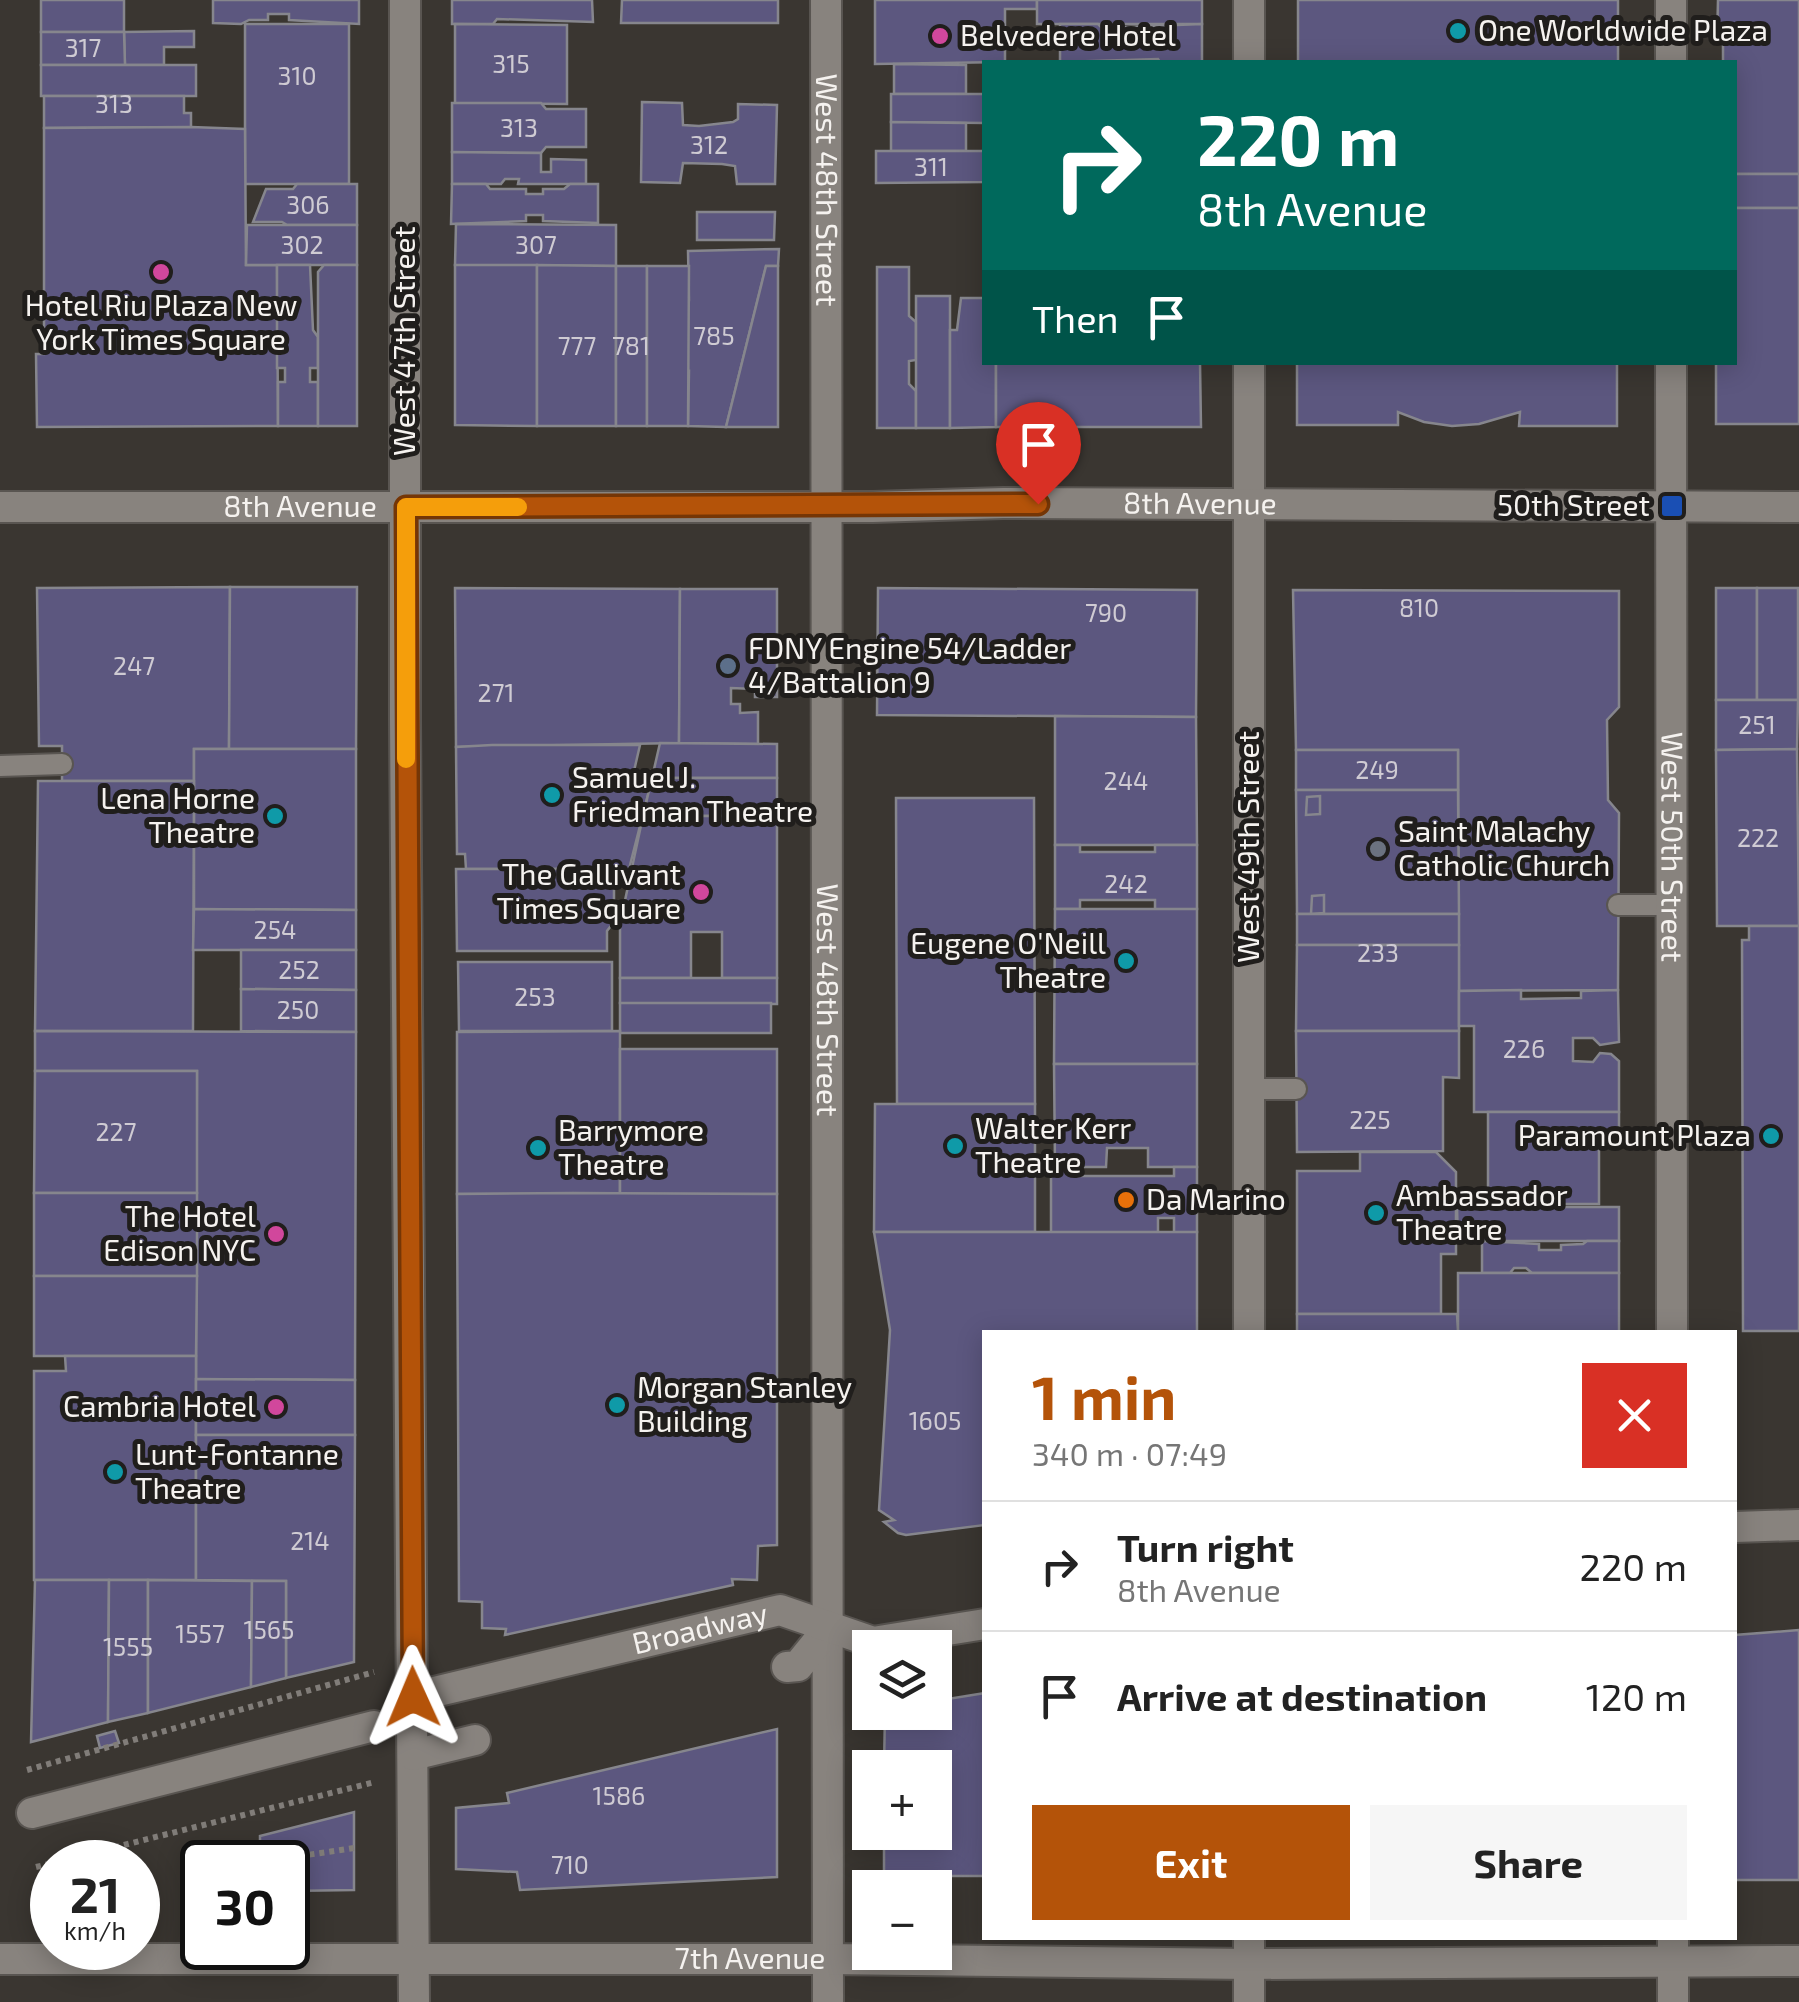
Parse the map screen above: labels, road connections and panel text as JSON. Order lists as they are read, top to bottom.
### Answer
{
  "streets": {
    "main road": [
      "West 48th Street",
      "West 47th Street",
      "8th Avenue",
      "West 49th Street",
      "West 50th Street",
      "Broadway",
      "7th Avenue"
    ]
  },
  "crossings": [
    ["West 48th Street", "8th Avenue"],
    ["West 48th Street", "Broadway"],
    ["West 48th Street", "7th Avenue"],
    ["West 47th Street", "8th Avenue"],
    ["West 47th Street", "Broadway"],
    ["West 47th Street", "7th Avenue"],
    ["8th Avenue", "West 49th Street"],
    ["8th Avenue", "West 50th Street"]
  ],
  "places": {
    "other": [
      "One Worldwide Plaza",
      "Belvedere Hotel",
      "Hotel Riu Plaza New York Times Square",
      "FDNY Engine 54/Ladder 4/Battalion 9",
      "Samuel J. Friedman Theatre",
      "Lena Horne Theatre",
      "Saint Malachy Catholic Church",
      "The Gallivant Times Square",
      "Eugene O'Neill Theatre",
      "Paramount Plaza",
      "Walter Kerr Theatre",
      "Barrymore Theatre",
      "Da Marino",
      "Ambassador Theatre",
      "The Hotel Edison NYC",
      "Morgan Stanley Building",
      "Cambria Hotel",
      "Lunt-Fontanne Theatre"
    ],
    "transit": ["50th Street"]
  },
  "house_numbers": [
    "317",
    "315",
    "310",
    "313",
    "313",
    "312",
    "311",
    "306",
    "302",
    "307",
    "785",
    "777",
    "781",
    "810",
    "790",
    "247",
    "271",
    "251",
    "249",
    "244",
    "222",
    "242",
    "254",
    "233",
    "252",
    "253",
    "250",
    "226",
    "225",
    "227",
    "1605",
    "214",
    "1565",
    "1557",
    "1555",
    "1586",
    "710"
  ],
  "page": {
    "turn": ["220 m", "8th Avenue"],
    "then": "Then",
    "heading": ["1 min", "340 m · 07:49"],
    "list": [
      {
        "name": "Turn right",
        "note": "8th Avenue",
        "value": "220 m"
      },
      {
        "name": "Arrive at destination",
        "value": "120 m"
      }
    ],
    "map_buttons": ["+", "−"],
    "buttons": ["Exit", "Share"],
    "speed": "21 km/h",
    "limit": "30"
  }
}
